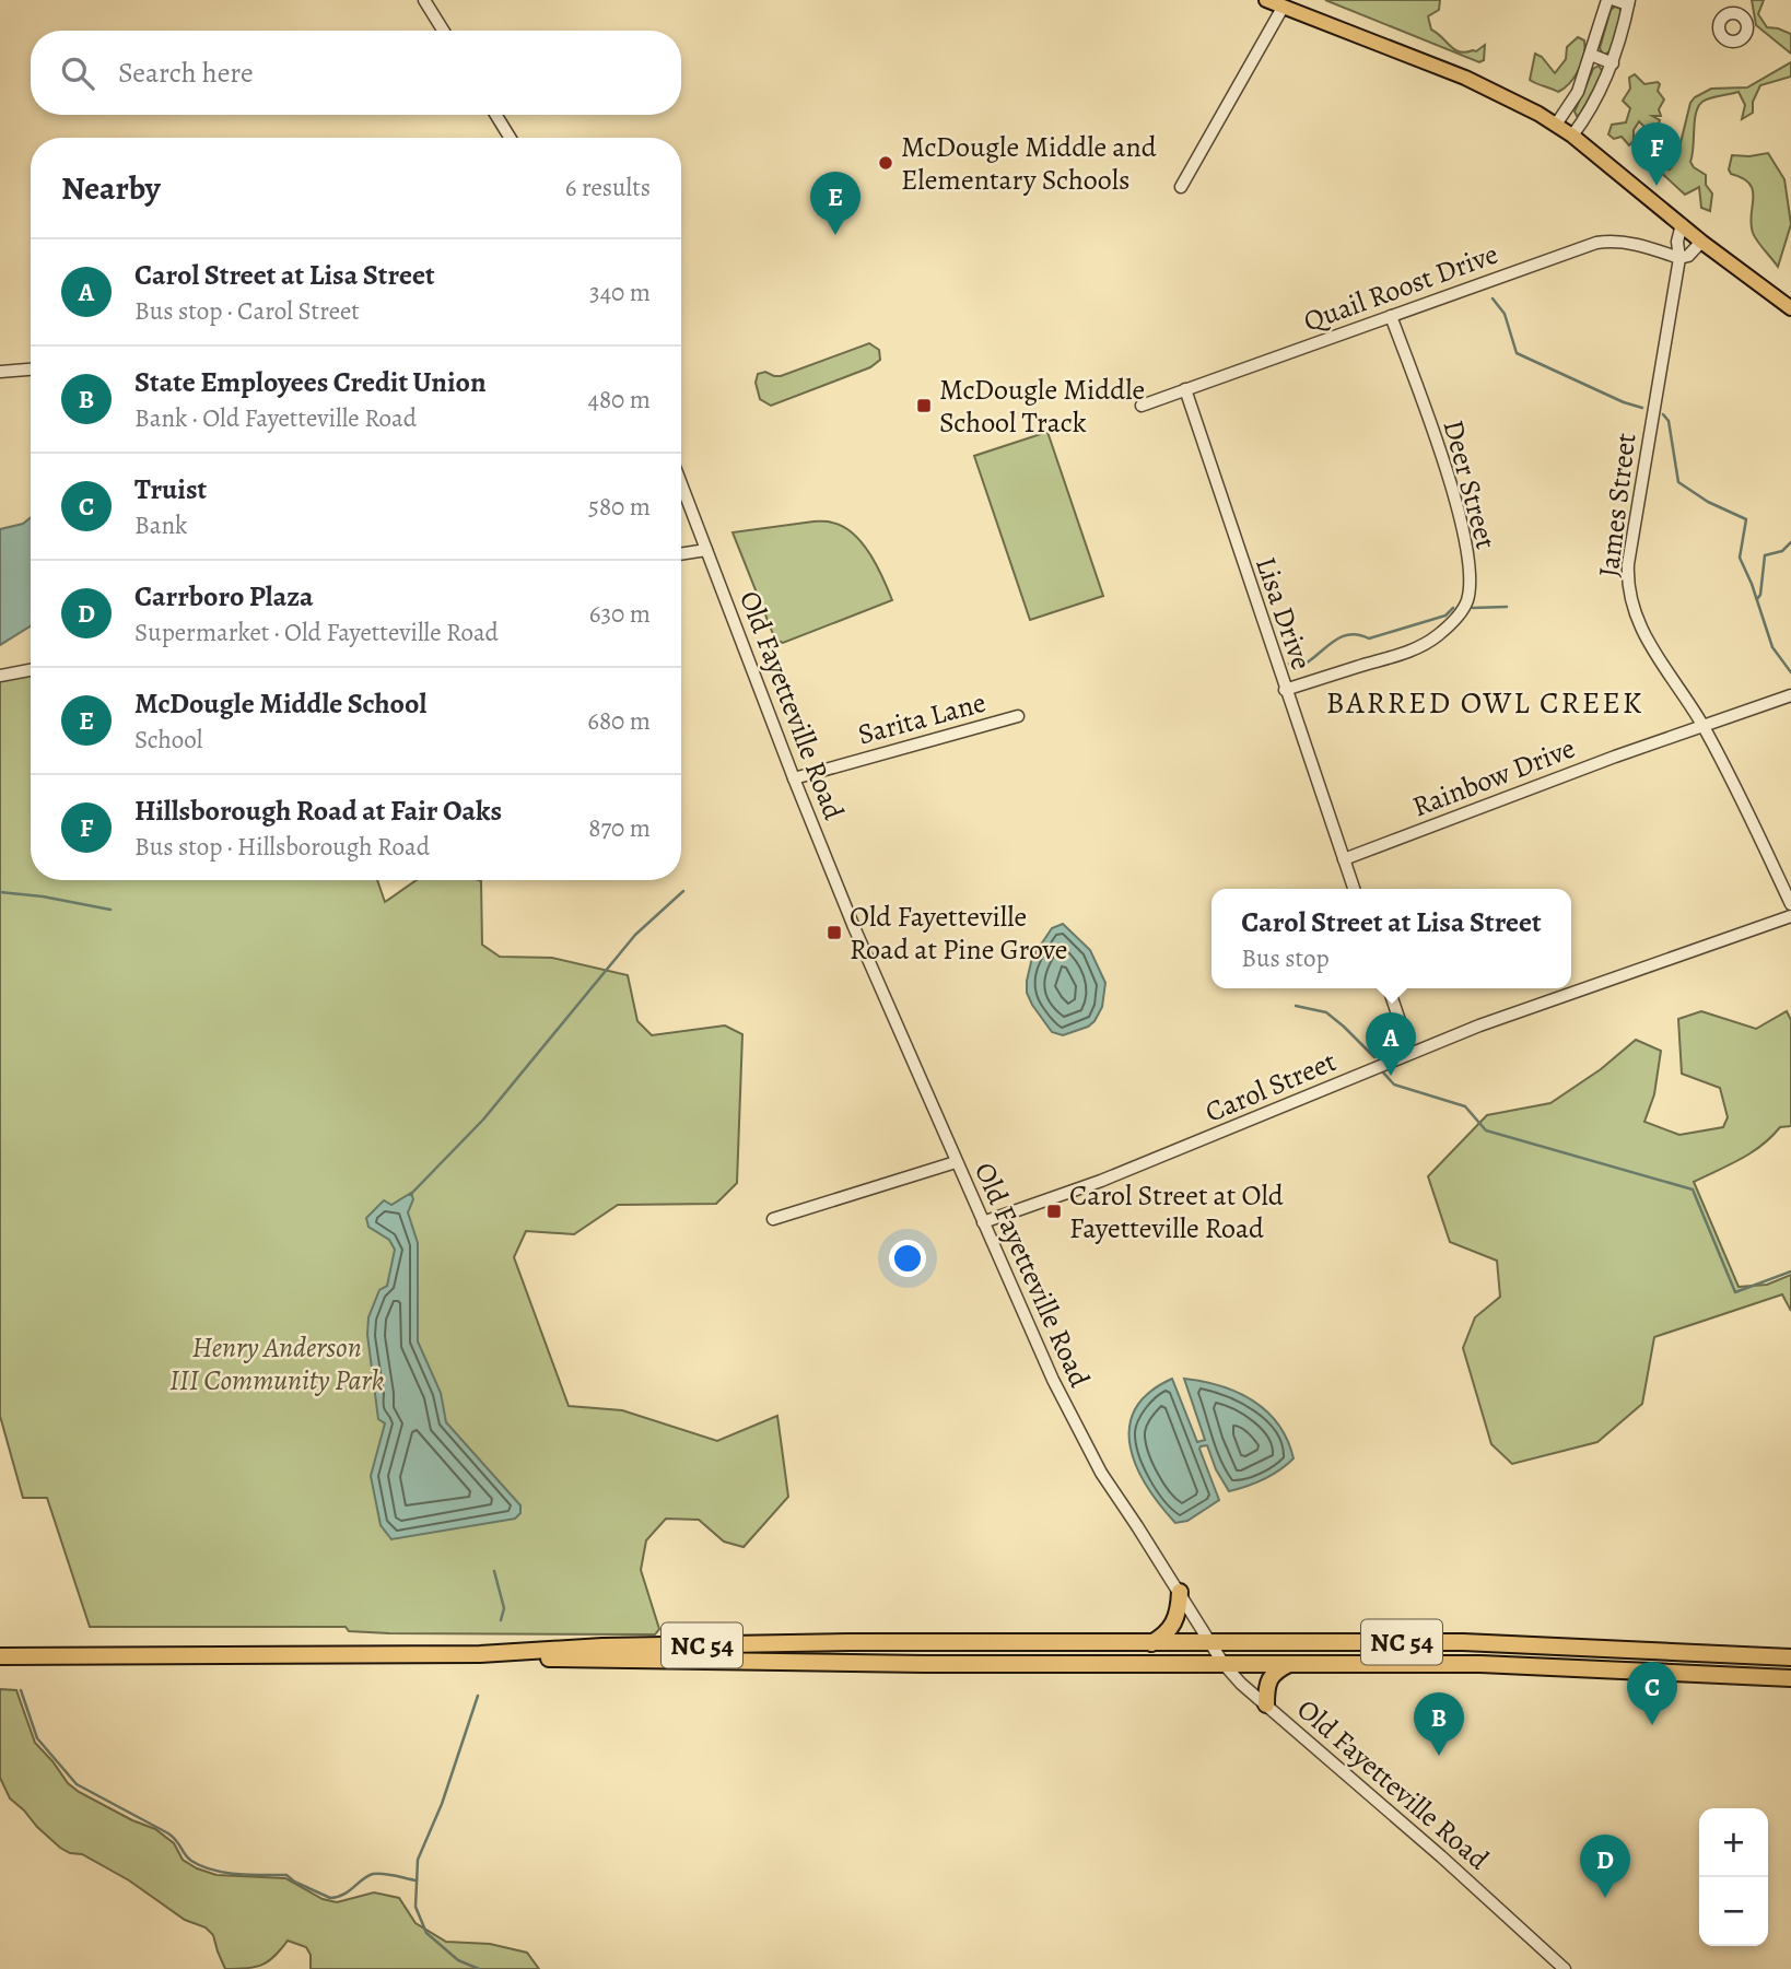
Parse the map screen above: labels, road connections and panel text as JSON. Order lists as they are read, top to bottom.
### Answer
{
  "streets": {
    "highway": ["NC 54"],
    "street": [
      "Quail Roost Drive",
      "Deer Street",
      "James Street",
      "Lisa Drive",
      "Old Fayetteville Road",
      "Sarita Lane",
      "Rainbow Drive",
      "Carol Street"
    ]
  },
  "crossings": [
    ["Quail Roost Drive", "Deer Street"],
    ["Quail Roost Drive", "James Street"],
    ["Quail Roost Drive", "Lisa Drive"],
    ["Deer Street", "Lisa Drive"],
    ["James Street", "Rainbow Drive"],
    ["Lisa Drive", "Rainbow Drive"],
    ["Old Fayetteville Road", "Sarita Lane"],
    ["Old Fayetteville Road", "Carol Street"],
    ["Old Fayetteville Road", "NC 54"]
  ],
  "districts": ["BARRED OWL CREEK"],
  "parks": ["Henry Anderson III Community Park"],
  "places": {
    "other": ["McDougle Middle and Elementary Schools"],
    "transit": ["McDougle Middle School Track", "Old Fayetteville Road at Pine Grove", "Carol Street at Old Fayetteville Road"]
  },
  "page": {
    "search": "Search here",
    "pins": [
      "F",
      "E",
      "A",
      "C",
      "B",
      "D"
    ],
    "heading": ["Nearby", "6 results"],
    "list": [
      {
        "mark": "A",
        "name": "Carol Street at Lisa Street",
        "note": "Bus stop · Carol Street",
        "value": "340 m"
      },
      {
        "mark": "B",
        "name": "State Employees Credit Union",
        "note": "Bank · Old Fayetteville Road",
        "value": "480 m"
      },
      {
        "mark": "C",
        "name": "Truist",
        "note": "Bank",
        "value": "580 m"
      },
      {
        "mark": "D",
        "name": "Carrboro Plaza",
        "note": "Supermarket · Old Fayetteville Road",
        "value": "630 m"
      },
      {
        "mark": "E",
        "name": "McDougle Middle School",
        "note": "School",
        "value": "680 m"
      },
      {
        "mark": "F",
        "name": "Hillsborough Road at Fair Oaks",
        "note": "Bus stop · Hillsborough Road",
        "value": "870 m"
      }
    ],
    "popup": ["Carol Street at Lisa Street", "Bus stop"],
    "map_buttons": ["+", "−"]
  }
}
